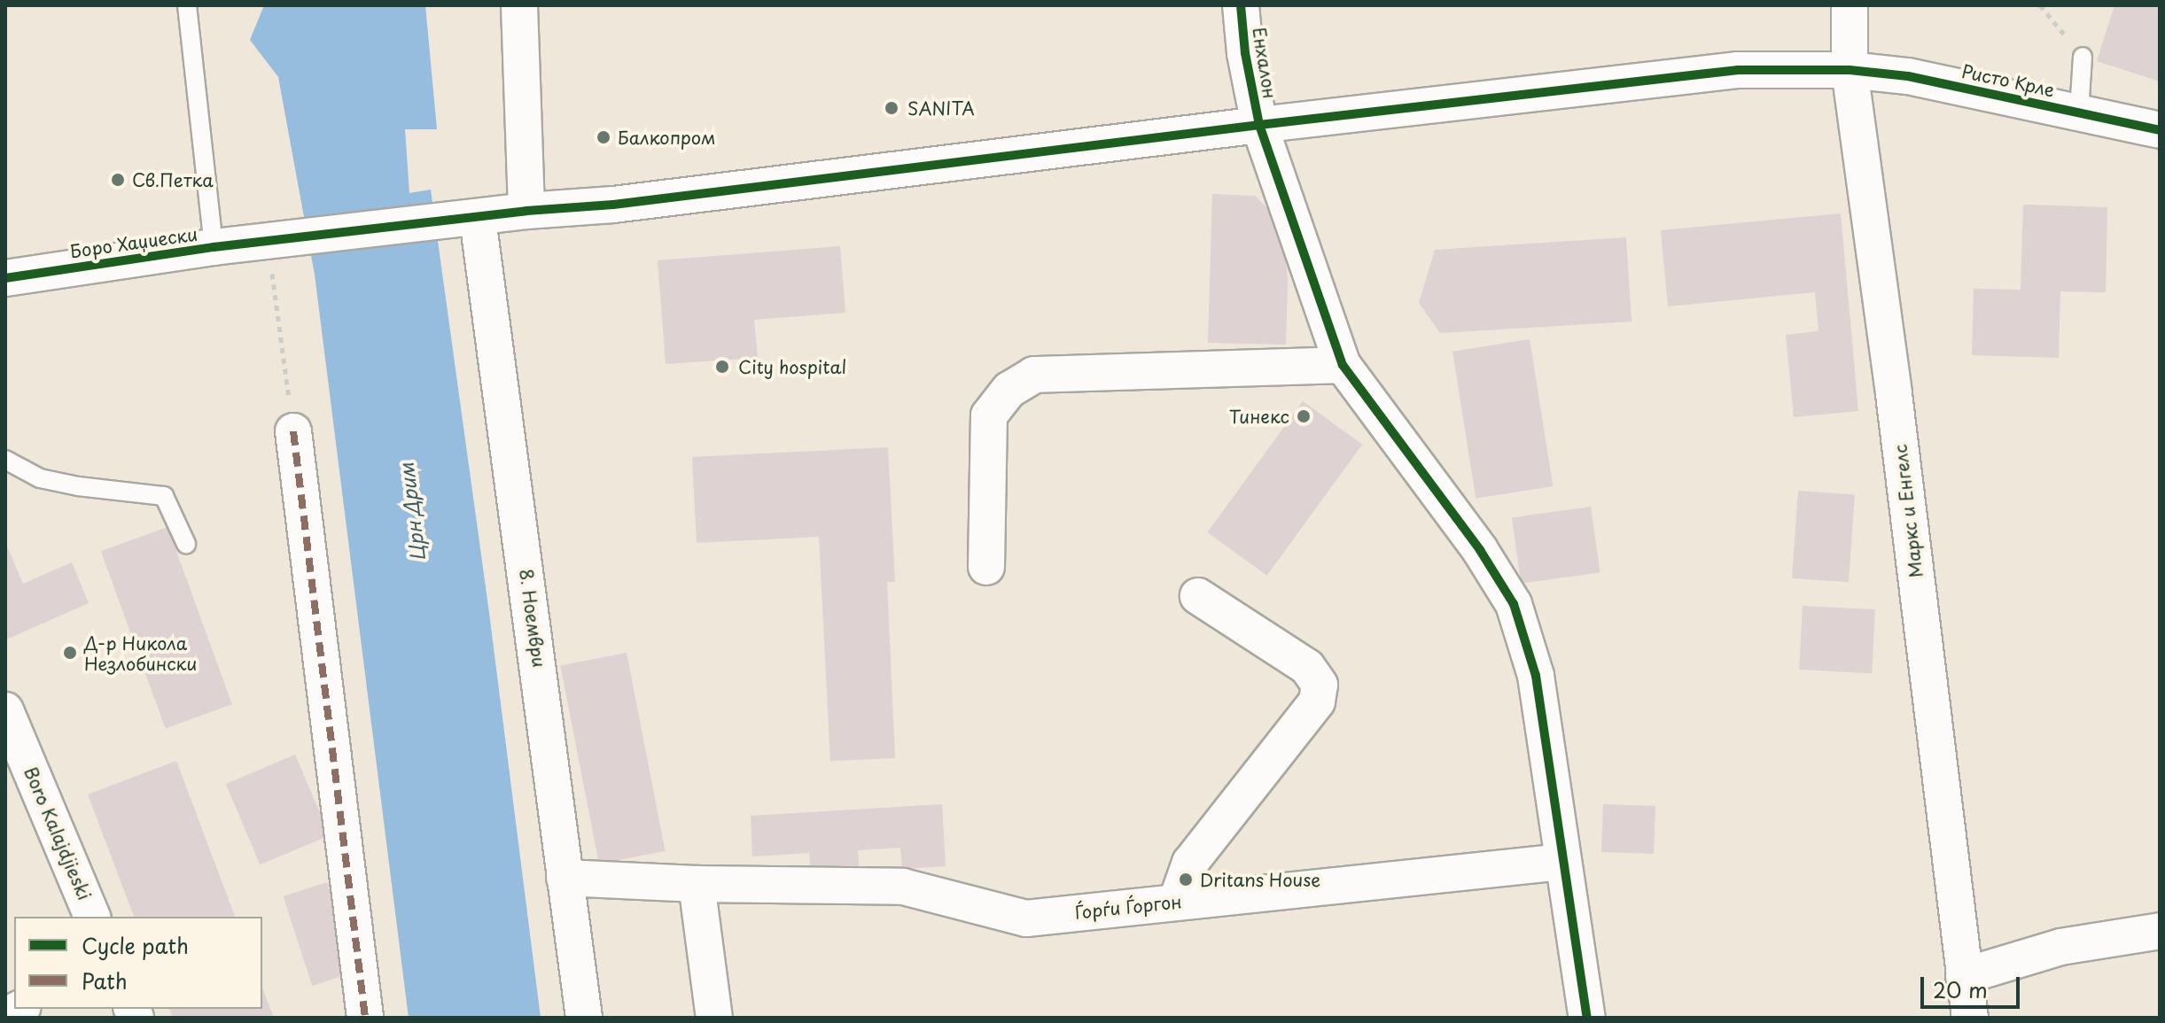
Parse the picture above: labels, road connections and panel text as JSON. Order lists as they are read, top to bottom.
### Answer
{
  "streets": {
    "street": [
      "Енхалон",
      "Ристо Крле",
      "Боро Хаџиески",
      "Маркс и Енгелс",
      "8. Ноември",
      "Boro Kalajdjieski",
      "Ѓорѓи Ѓоргон"
    ]
  },
  "crossings": [
    ["Енхалон", "Ристо Крле"],
    ["Енхалон", "Боро Хаџиески"],
    ["Енхалон", "Ѓорѓи Ѓоргон"],
    ["Ристо Крле", "Боро Хаџиески"],
    ["Ристо Крле", "Маркс и Енгелс"],
    ["Боро Хаџиески", "8. Ноември"],
    ["8. Ноември", "Ѓорѓи Ѓоргон"]
  ],
  "water": ["Црн Дрим"],
  "places": [
    "SANITA",
    "Балкопром",
    "Св.Петка",
    "City hospital",
    "Тинекс",
    "Д-р Никола Незлобински",
    "Dritans House"
  ],
  "legend": ["Cycle path", "Path"],
  "scale_bar": "20 m"
}
